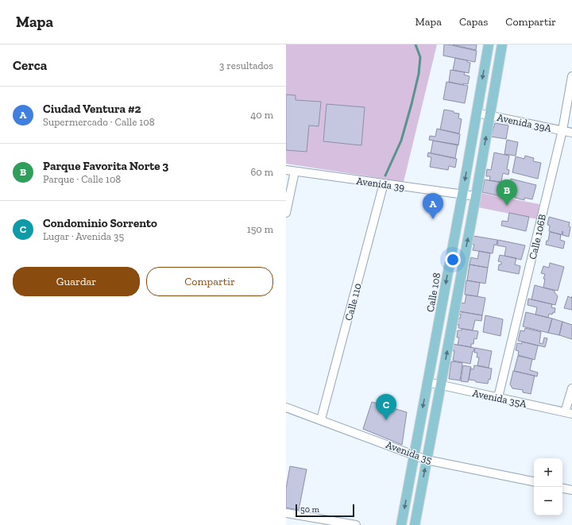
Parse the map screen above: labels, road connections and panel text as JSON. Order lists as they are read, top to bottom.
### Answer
{
  "streets": {
    "main road": ["Calle 108"],
    "street": [
      "Avenida 39A",
      "Avenida 39",
      "Calle 106B",
      "Calle 110",
      "Avenida 35A",
      "Avenida 35"
    ]
  },
  "crossings": [
    ["Avenida 39A", "Calle 106B"],
    ["Avenida 39A", "Calle 108"],
    ["Avenida 39", "Calle 108"],
    ["Avenida 39", "Calle 110"],
    ["Calle 106B", "Avenida 35A"],
    ["Calle 108", "Avenida 35A"],
    ["Calle 108", "Avenida 35"],
    ["Calle 110", "Avenida 35"]
  ],
  "scale_bar": "50 m",
  "page": {
    "header": "Mapa",
    "nav": ["Mapa", "Capas", "Compartir"],
    "heading": ["Cerca", "3 resultados"],
    "list": [
      {
        "mark": "A",
        "name": "Ciudad Ventura #2",
        "note": "Supermercado · Calle 108",
        "value": "40 m"
      },
      {
        "mark": "B",
        "name": "Parque Favorita Norte 3",
        "note": "Parque · Calle 108",
        "value": "60 m"
      },
      {
        "mark": "C",
        "name": "Condominio Sorrento",
        "note": "Lugar · Avenida 35",
        "value": "150 m"
      }
    ],
    "pins": ["B", "A", "C"],
    "buttons": ["Guardar", "Compartir"],
    "map_buttons": ["+", "−"],
    "scale": "50 m"
  }
}
